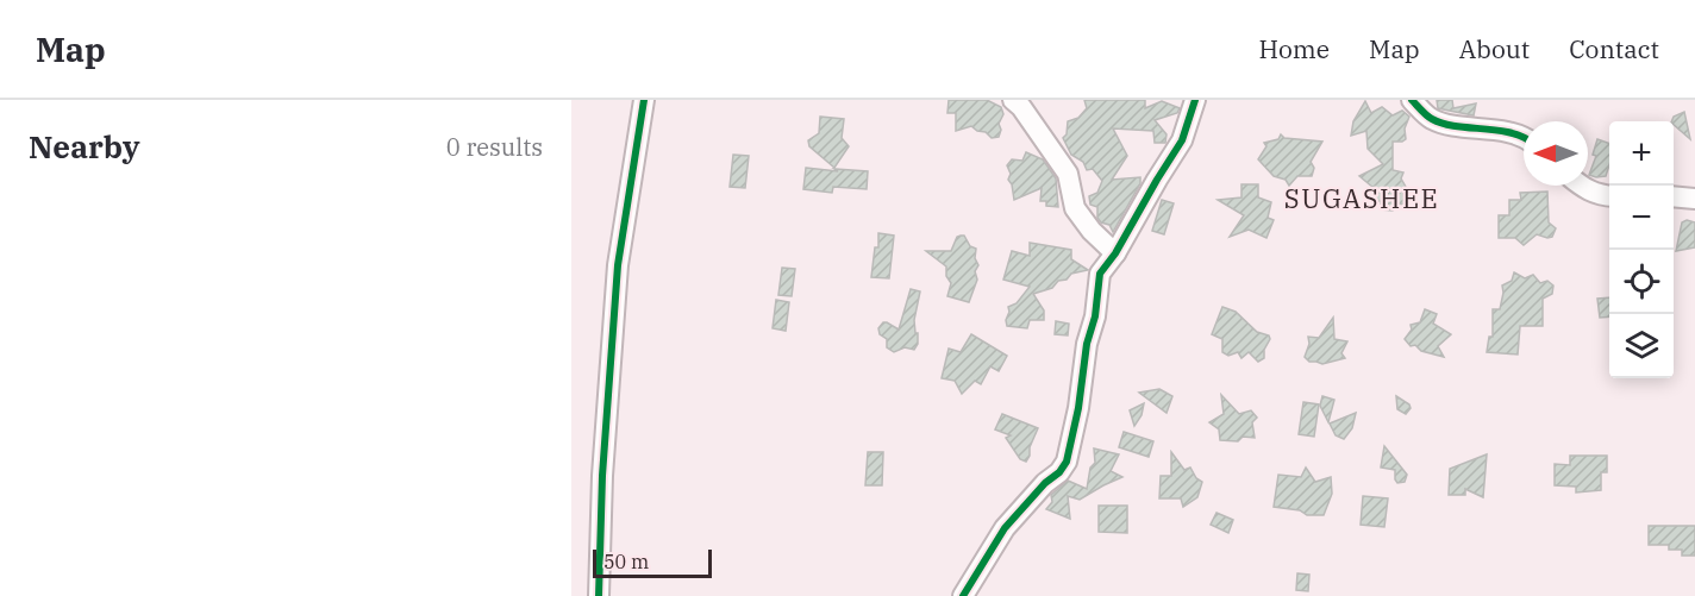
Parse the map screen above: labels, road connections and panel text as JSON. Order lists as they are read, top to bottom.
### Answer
{
  "districts": ["SUGASHEE"],
  "scale_bar": "50 m",
  "north": "left",
  "page": {
    "header": "Map",
    "nav": [
      "Home",
      "Map",
      "About",
      "Contact"
    ],
    "heading": ["Nearby", "0 results"],
    "map_buttons": ["+", "−"],
    "scale": "50 m"
  }
}
